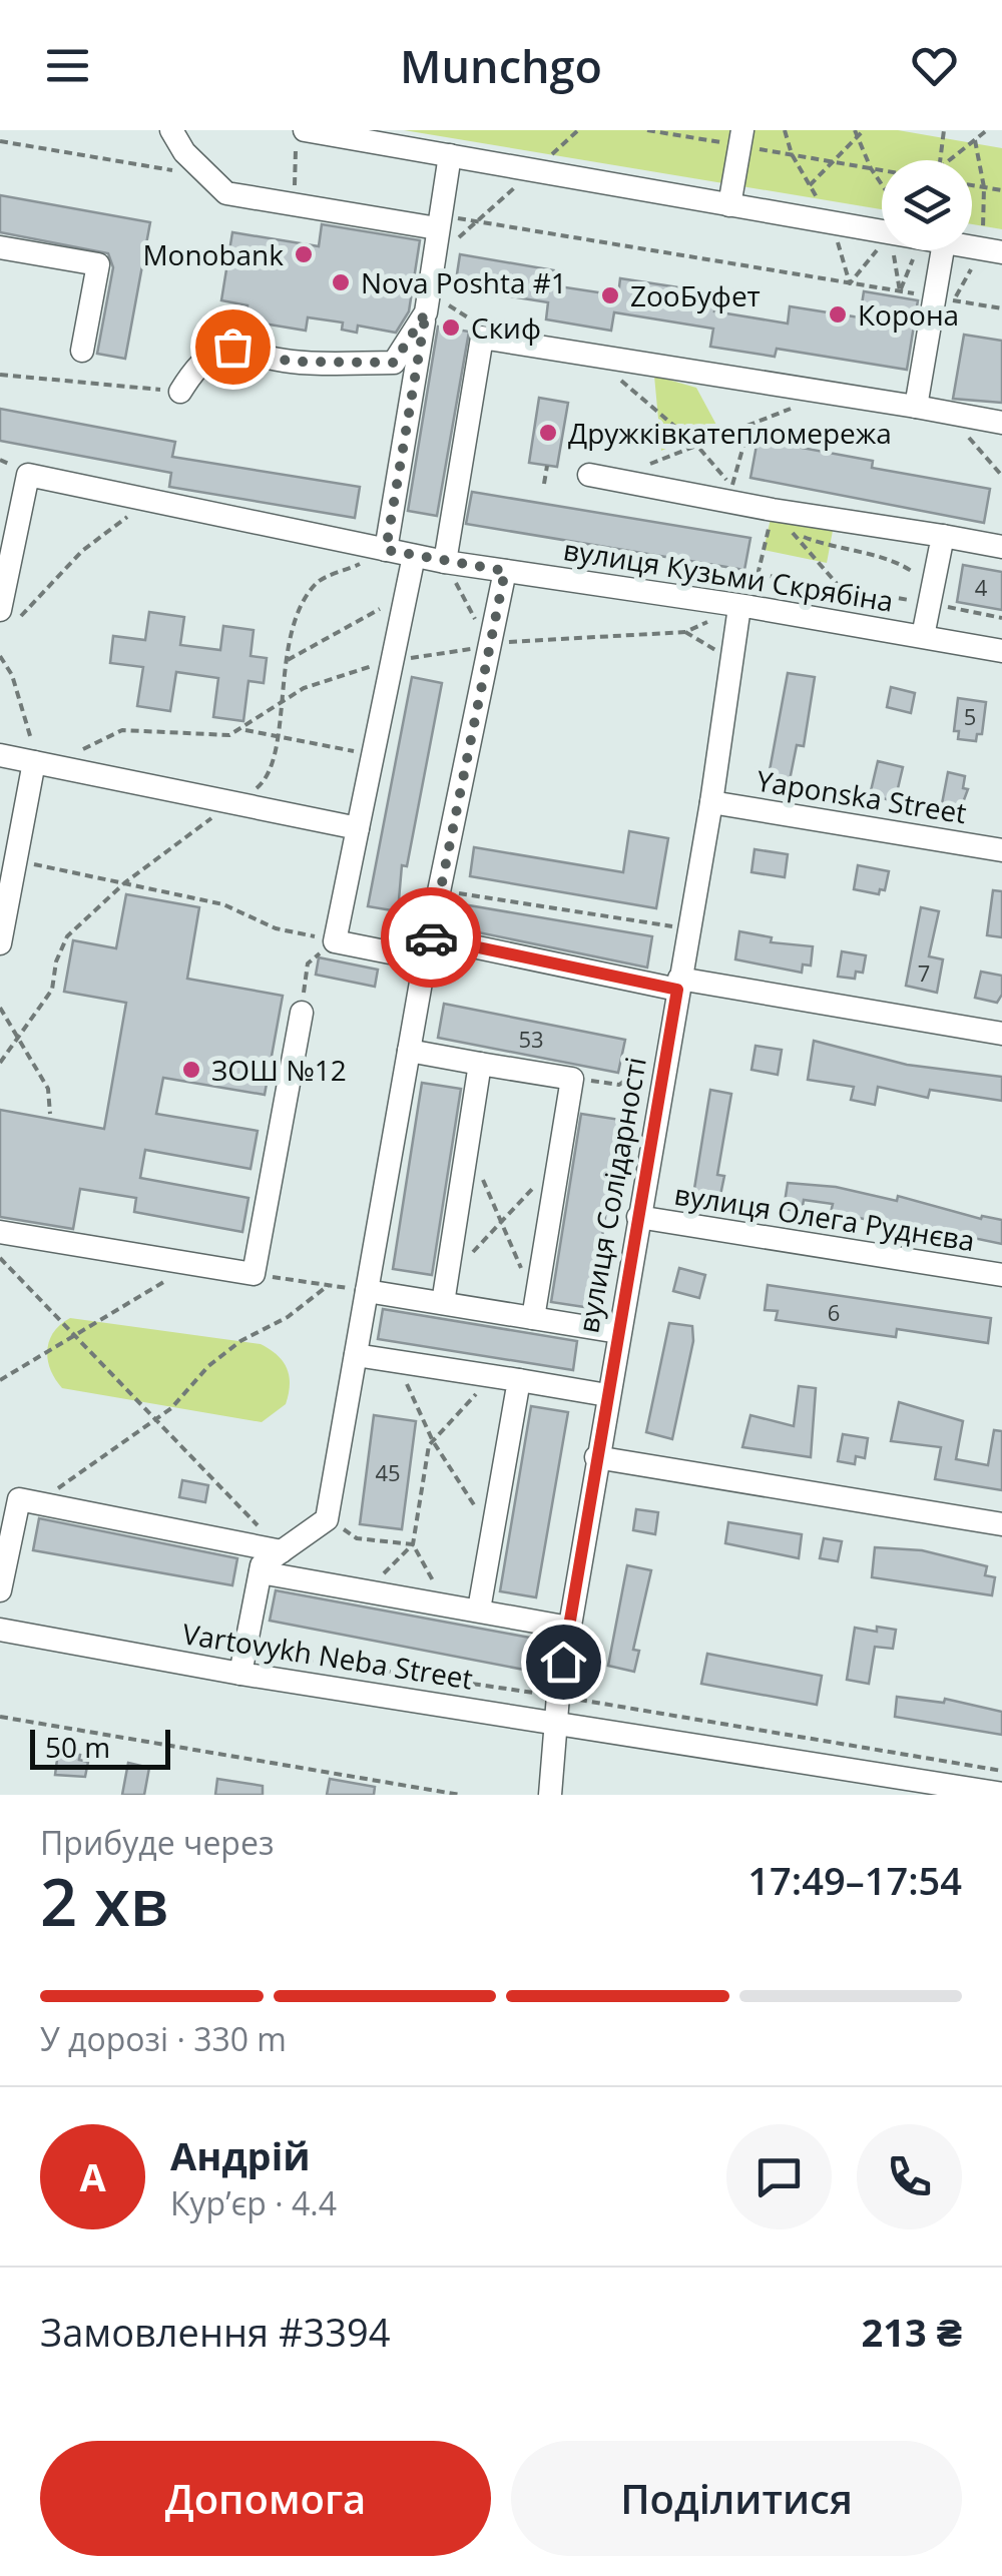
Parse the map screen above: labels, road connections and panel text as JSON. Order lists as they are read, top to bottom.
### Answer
{
  "streets": {
    "street": [
      "вулиця Кузьми Скрябіна",
      "Yaponska Street",
      "вулиця Солідарності",
      "вулиця Олега Руднєва",
      "Vartovykh Neba Street"
    ]
  },
  "crossings": [
    ["Yaponska Street", "вулиця Солідарності"],
    ["вулиця Солідарності", "вулиця Олега Руднєва"],
    ["вулиця Солідарності", "Vartovykh Neba Street"]
  ],
  "places": [
    "Monobank",
    "Nova Poshta #1",
    "ZooБуфет",
    "Корона",
    "Скиф",
    "Дружківкатепломережа",
    "ЗОШ №12"
  ],
  "house_numbers": [
    "4",
    "5",
    "7",
    "53",
    "6",
    "45"
  ],
  "scale_bar": "50 m",
  "page": {
    "header": "Munchgo",
    "scale": "50 m",
    "heading": ["2 хв", "Прибуде через", "17:49–17:54"],
    "panel": [
      "Андрій",
      "Кур’єр · 4.4",
      "Замовлення #3394",
      "213 ₴"
    ],
    "bar": "У дорозі · 330 m",
    "round": "А",
    "buttons": ["Допомога", "Поділитися"]
  }
}
